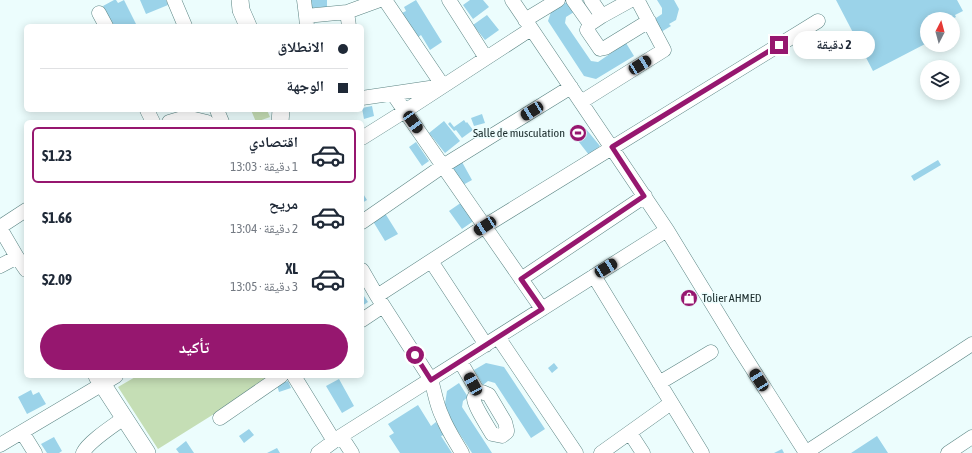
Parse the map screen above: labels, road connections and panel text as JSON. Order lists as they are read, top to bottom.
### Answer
{
  "places": {
    "sports": ["Salle de musculation"],
    "shop": ["Tolier AHMED"]
  },
  "north": "top",
  "page": {
    "banner": ["الانطلاق", "الوجهة"],
    "bubble": "2 دقيقة",
    "list": [
      {
        "name": "اقتصادي",
        "note": "1 دقيقة · 13:03",
        "value": "$1.23"
      },
      {
        "name": "مريح",
        "note": "2 دقيقة · 13:04",
        "value": "$1.66"
      },
      {
        "name": "XL",
        "note": "3 دقيقة · 13:05",
        "value": "$2.09"
      }
    ],
    "buttons": "تأكيد"
  }
}
